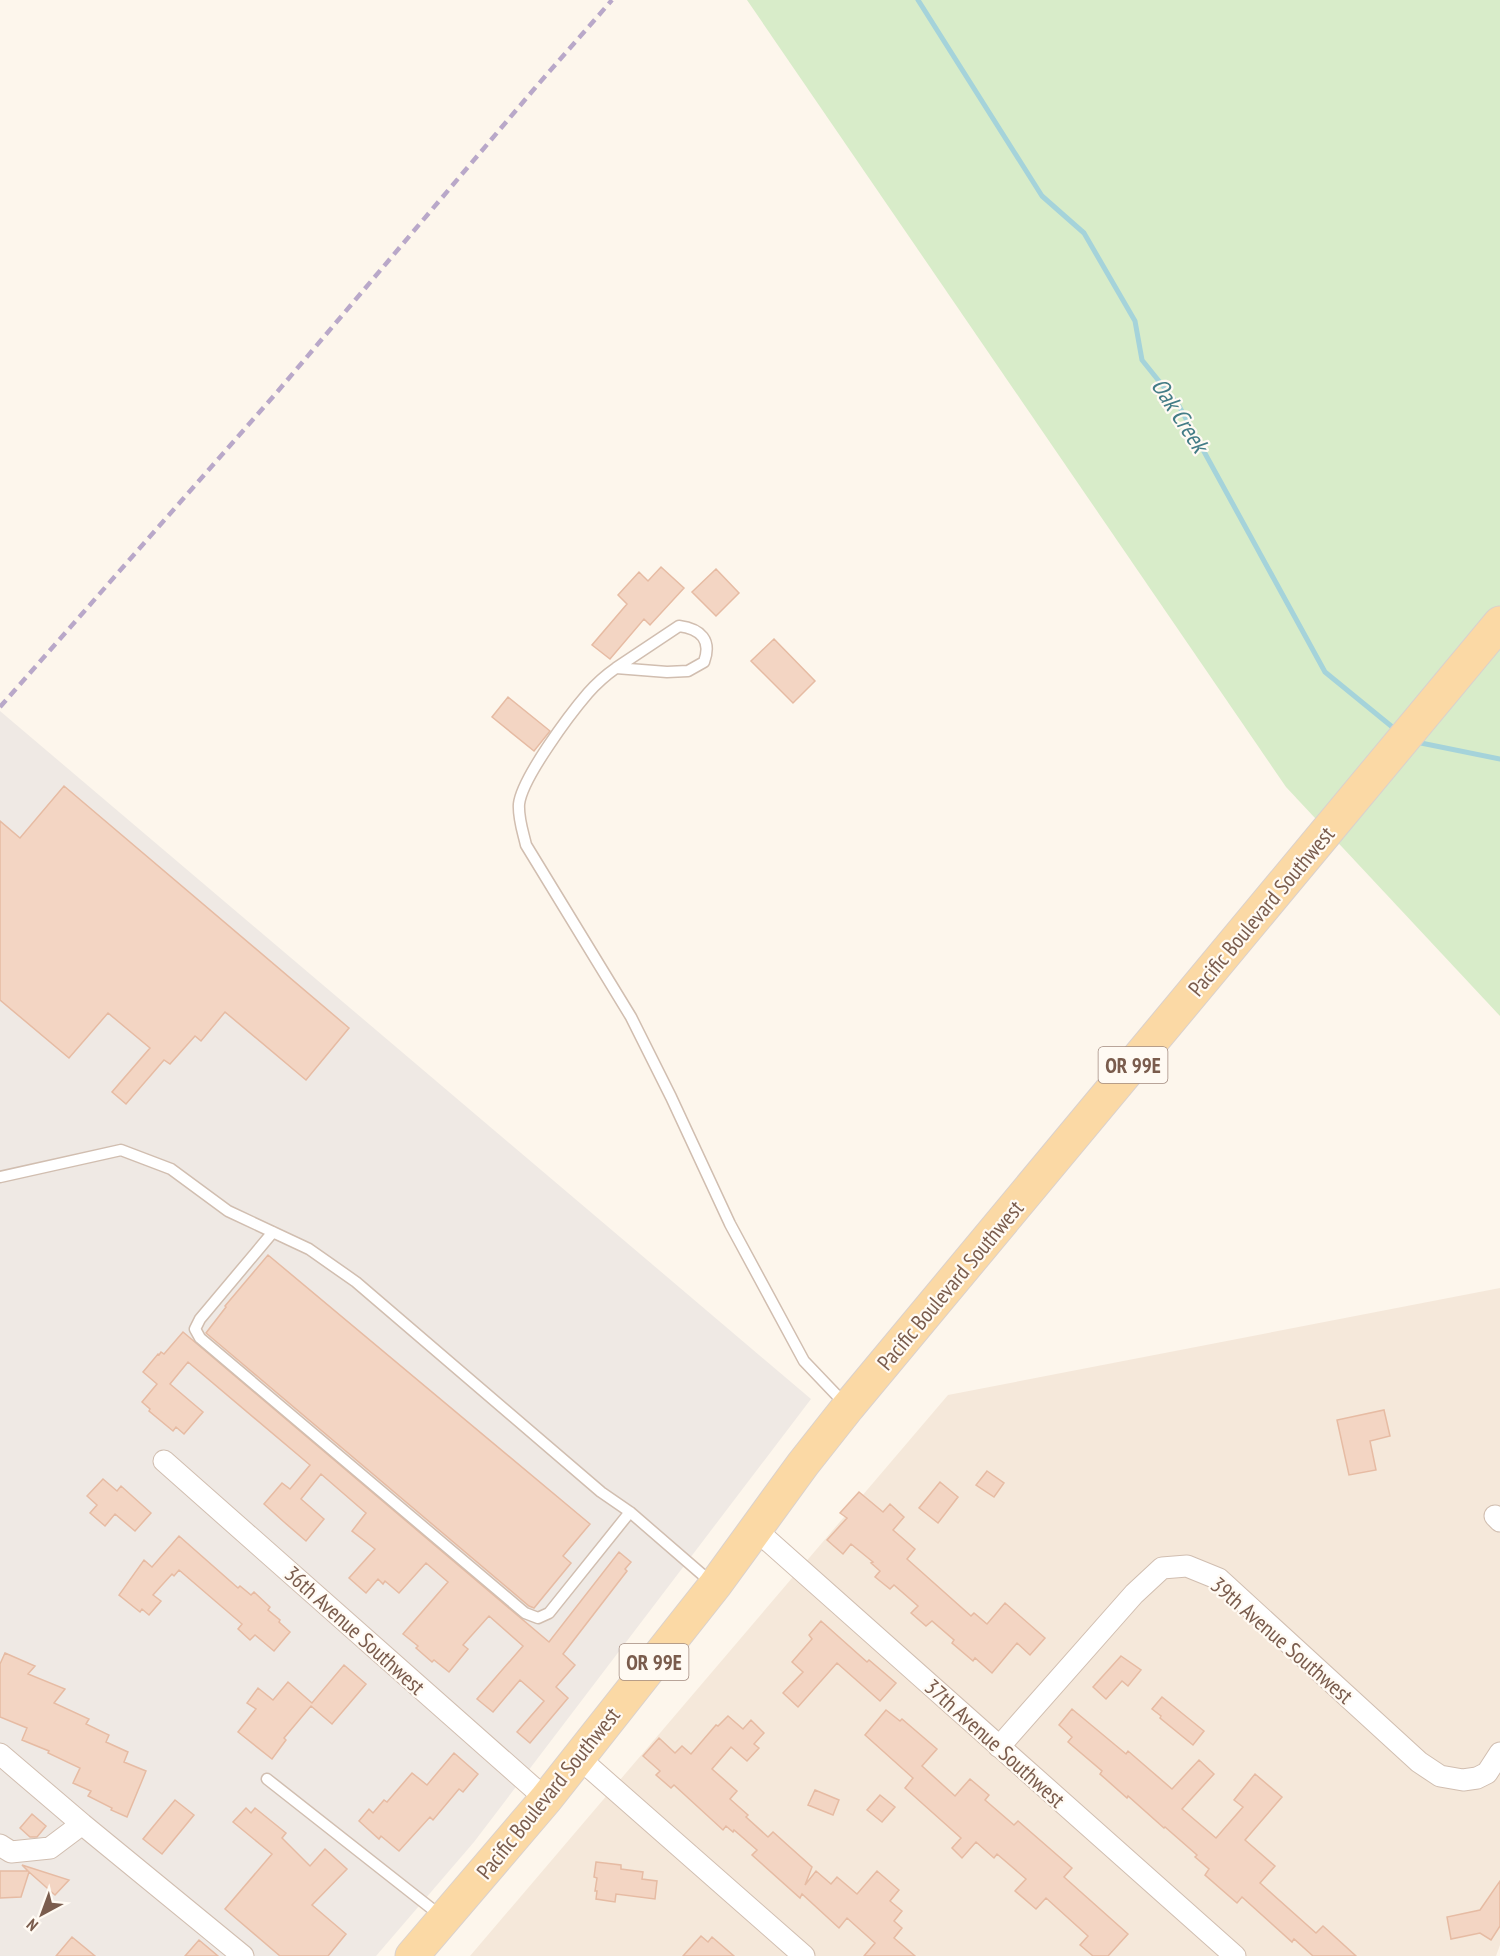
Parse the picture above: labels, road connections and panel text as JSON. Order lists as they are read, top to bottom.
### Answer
{
  "streets": {
    "main road": ["Pacific Boulevard Southwest", "OR 99E"],
    "street": ["36th Avenue Southwest", "39th Avenue Southwest", "37th Avenue Southwest"]
  },
  "crossings": [
    ["Pacific Boulevard Southwest", "36th Avenue Southwest"],
    ["Pacific Boulevard Southwest", "37th Avenue Southwest"],
    ["39th Avenue Southwest", "37th Avenue Southwest"]
  ],
  "water": ["Oak Creek"],
  "north": "bottom left"
}
